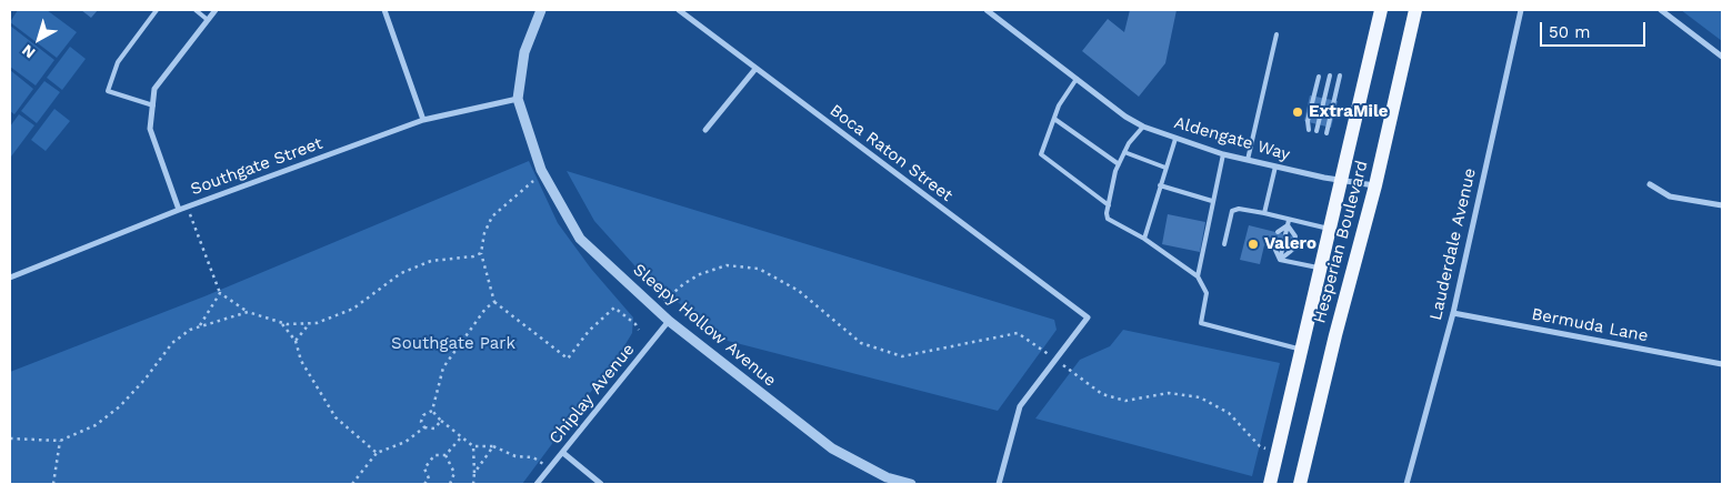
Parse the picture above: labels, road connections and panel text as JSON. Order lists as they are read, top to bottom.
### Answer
{
  "streets": {
    "main road": ["Hesperian Boulevard"],
    "street": [
      "Aldengate Way",
      "Boca Raton Street",
      "Southgate Street",
      "Lauderdale Avenue",
      "Sleepy Hollow Avenue",
      "Bermuda Lane",
      "Chiplay Avenue"
    ]
  },
  "crossings": [
    ["Aldengate Way", "Hesperian Boulevard"],
    ["Southgate Street", "Sleepy Hollow Avenue"],
    ["Lauderdale Avenue", "Bermuda Lane"],
    ["Sleepy Hollow Avenue", "Chiplay Avenue"]
  ],
  "parks": ["Southgate Park"],
  "places": ["ExtraMile", "Valero"],
  "scale_bar": "50 m",
  "north": "bottom left"
}
